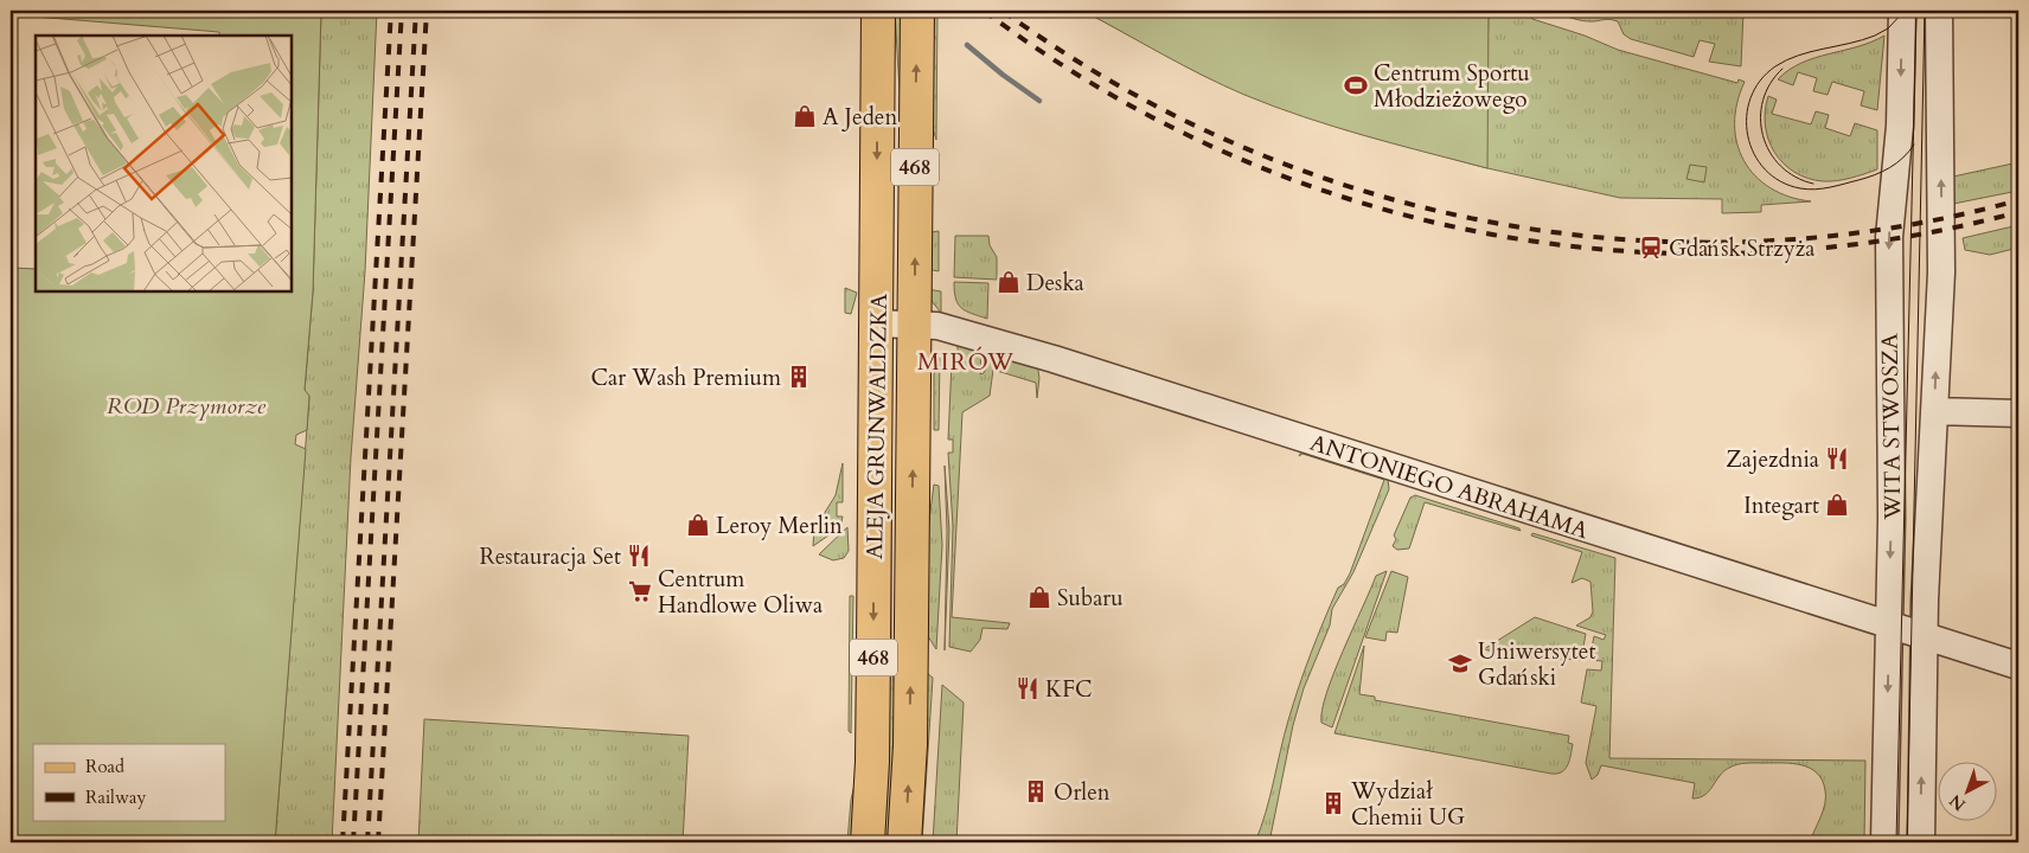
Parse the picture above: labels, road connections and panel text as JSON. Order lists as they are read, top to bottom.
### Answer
{
  "streets": {
    "main road": ["468", "ALEJA GRUNWALDZKA"],
    "street": ["WITA STWOSZA", "ANTONIEGO ABRAHAMA"]
  },
  "crossings": [
    ["ALEJA GRUNWALDZKA", "ANTONIEGO ABRAHAMA"],
    ["WITA STWOSZA", "ANTONIEGO ABRAHAMA"]
  ],
  "districts": ["MIRÓW"],
  "parks": ["ROD Przymorze"],
  "places": {
    "sports": ["Centrum Sportu Młodzieżowego"],
    "shop": [
      "A Jeden",
      "Deska",
      "Integart",
      "Leroy Merlin",
      "Subaru"
    ],
    "station": ["Gdańsk Strzyża"],
    "building": ["Car Wash Premium", "Orlen", "Wydział Chemii UG"],
    "restaurant": ["Zajezdnia", "Restauracja Set", "KFC"],
    "supermarket": ["Centrum Handlowe Oliwa"],
    "school or university": ["Uniwersytet Gdański"]
  },
  "legend": ["Road", "Railway"],
  "north": "bottom left"
}
